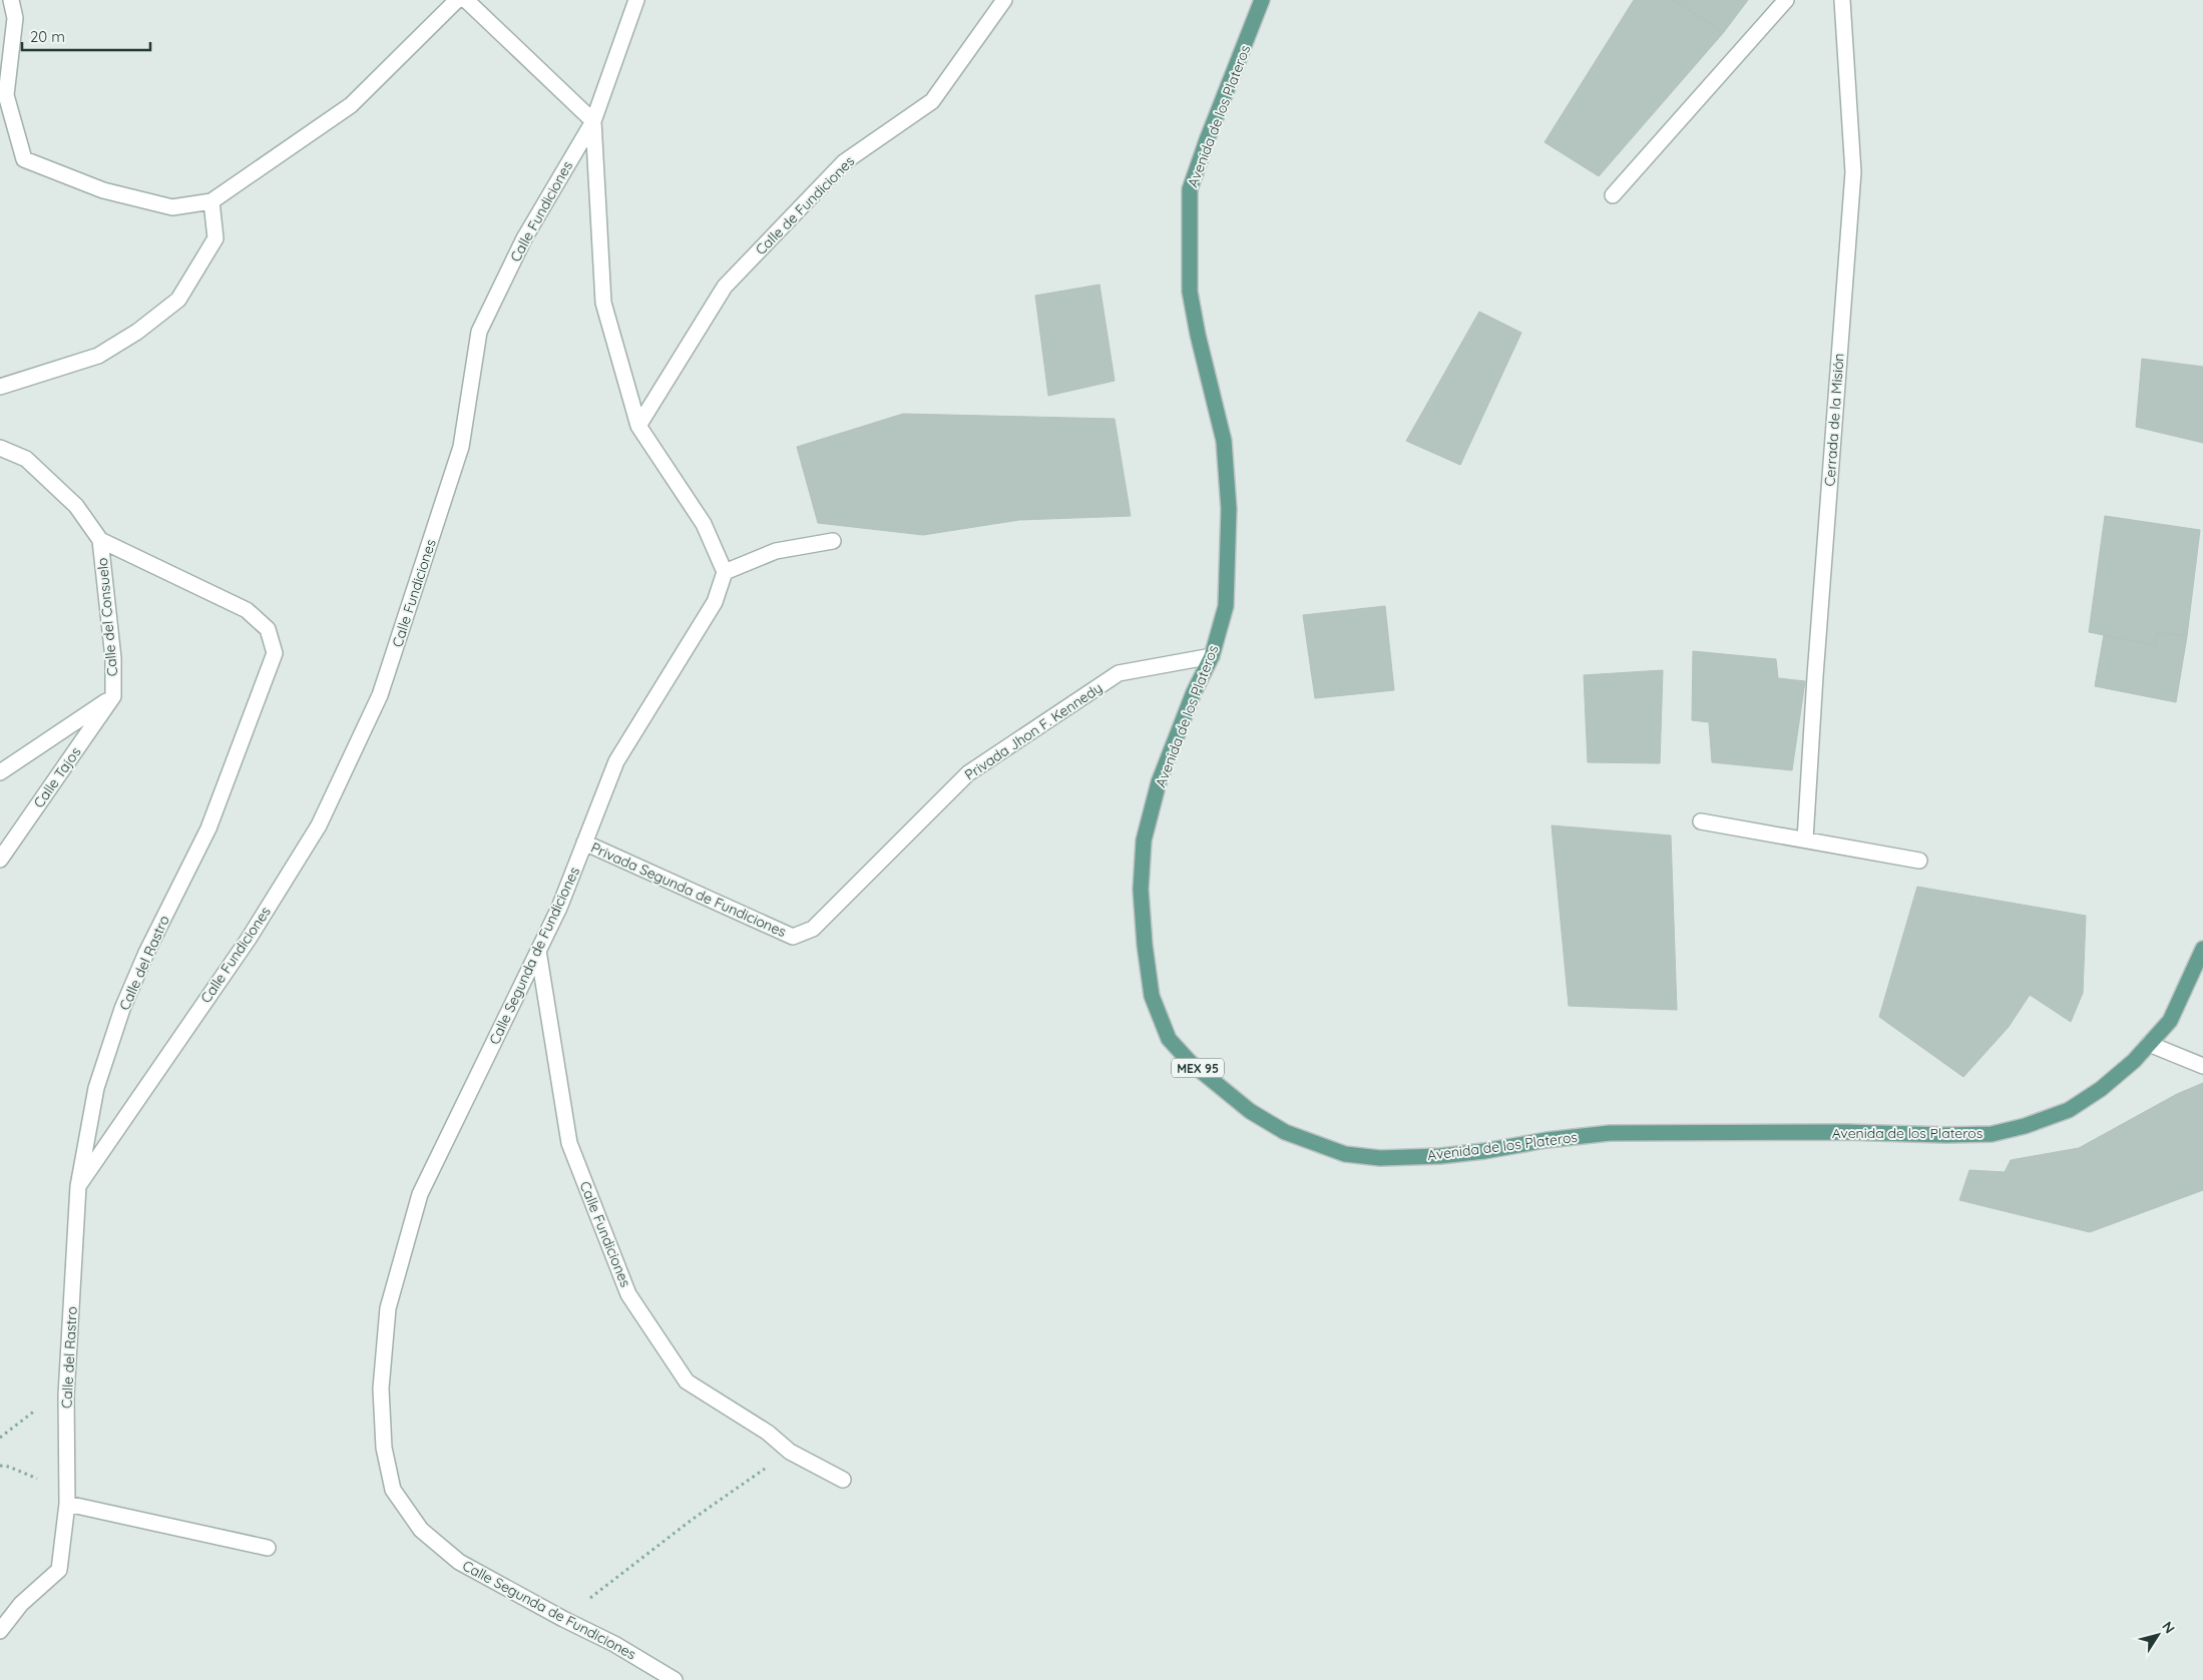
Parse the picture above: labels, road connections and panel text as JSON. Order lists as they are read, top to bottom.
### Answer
{
  "streets": {
    "main road": ["Avenida de los Plateros", "MEX 95"],
    "street": [
      "Calle de Fundiciones",
      "Calle Fundiciones",
      "Cerrada de la Misión",
      "Calle del Consuelo",
      "Privada Jhon F. Kennedy",
      "Calle Tajos",
      "Privada Segunda de Fundiciones",
      "Calle Segunda de Fundiciones",
      "Calle del Rastro"
    ]
  },
  "crossings": [
    ["Avenida de los Plateros", "Privada Jhon F. Kennedy"],
    ["Calle Fundiciones", "Calle Segunda de Fundiciones"],
    ["Calle Fundiciones", "Calle del Rastro"],
    ["Calle del Consuelo", "Calle Tajos"],
    ["Calle del Consuelo", "Calle del Rastro"],
    ["Privada Jhon F. Kennedy", "Privada Segunda de Fundiciones"],
    ["Privada Segunda de Fundiciones", "Calle Segunda de Fundiciones"]
  ],
  "scale_bar": "20 m",
  "north": "top right"
}
